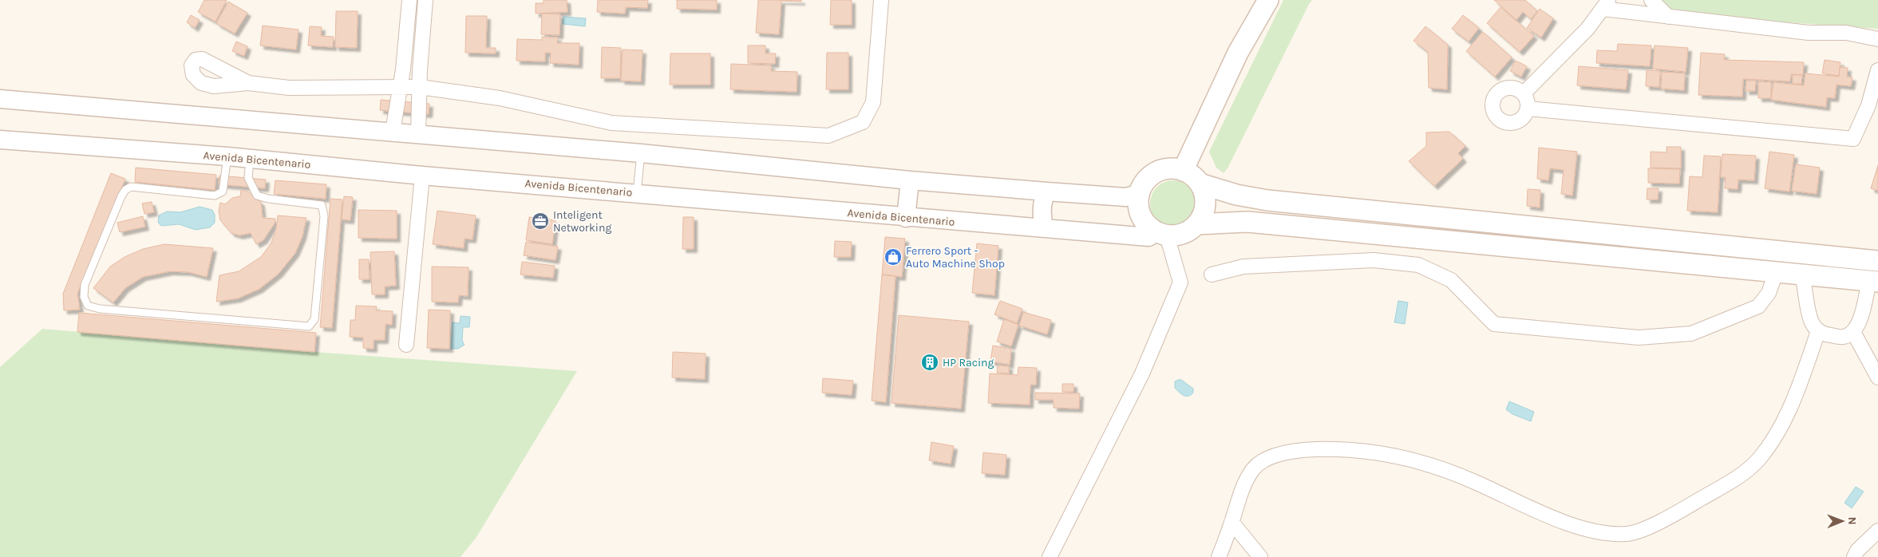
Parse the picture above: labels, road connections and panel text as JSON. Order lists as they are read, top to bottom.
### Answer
{
  "streets": {
    "street": ["Avenida Bicentenario"]
  },
  "places": {
    "office": ["Inteligent Networking"],
    "shop": ["Ferrero Sport - Auto Machine Shop"],
    "building": ["HP Racing"]
  },
  "north": "right"
}
